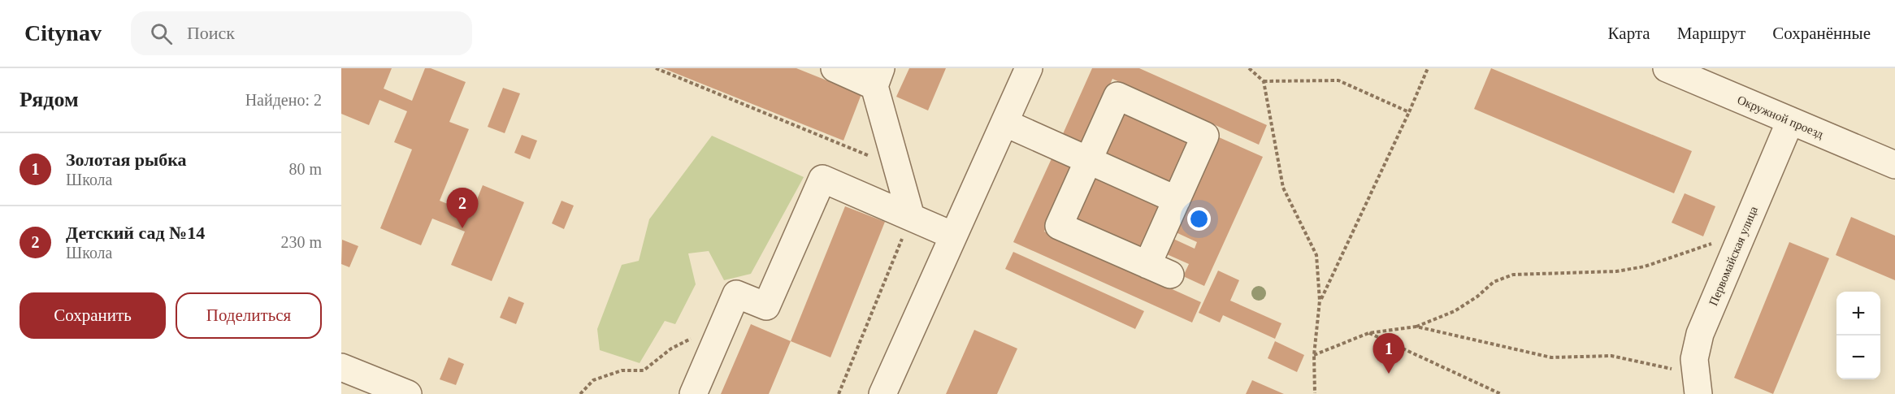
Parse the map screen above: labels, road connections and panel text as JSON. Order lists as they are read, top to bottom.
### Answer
{
  "streets": {
    "street": ["Окружной проезд", "Первомайская улица"]
  },
  "crossings": [
    ["Окружной проезд", "Первомайская улица"]
  ],
  "page": {
    "header": "Citynav",
    "search": "Поиск",
    "nav": ["Карта", "Маршрут", "Сохранённые"],
    "heading": ["Рядом", "Найдено: 2"],
    "list": [
      {
        "mark": "1",
        "name": "Золотая рыбка",
        "note": "Школа",
        "value": "80 m"
      },
      {
        "mark": "2",
        "name": "Детский сад №14",
        "note": "Школа",
        "value": "230 m"
      }
    ],
    "pins": ["2", "1"],
    "buttons": ["Сохранить", "Поделиться"],
    "map_buttons": ["+", "−"]
  }
}
